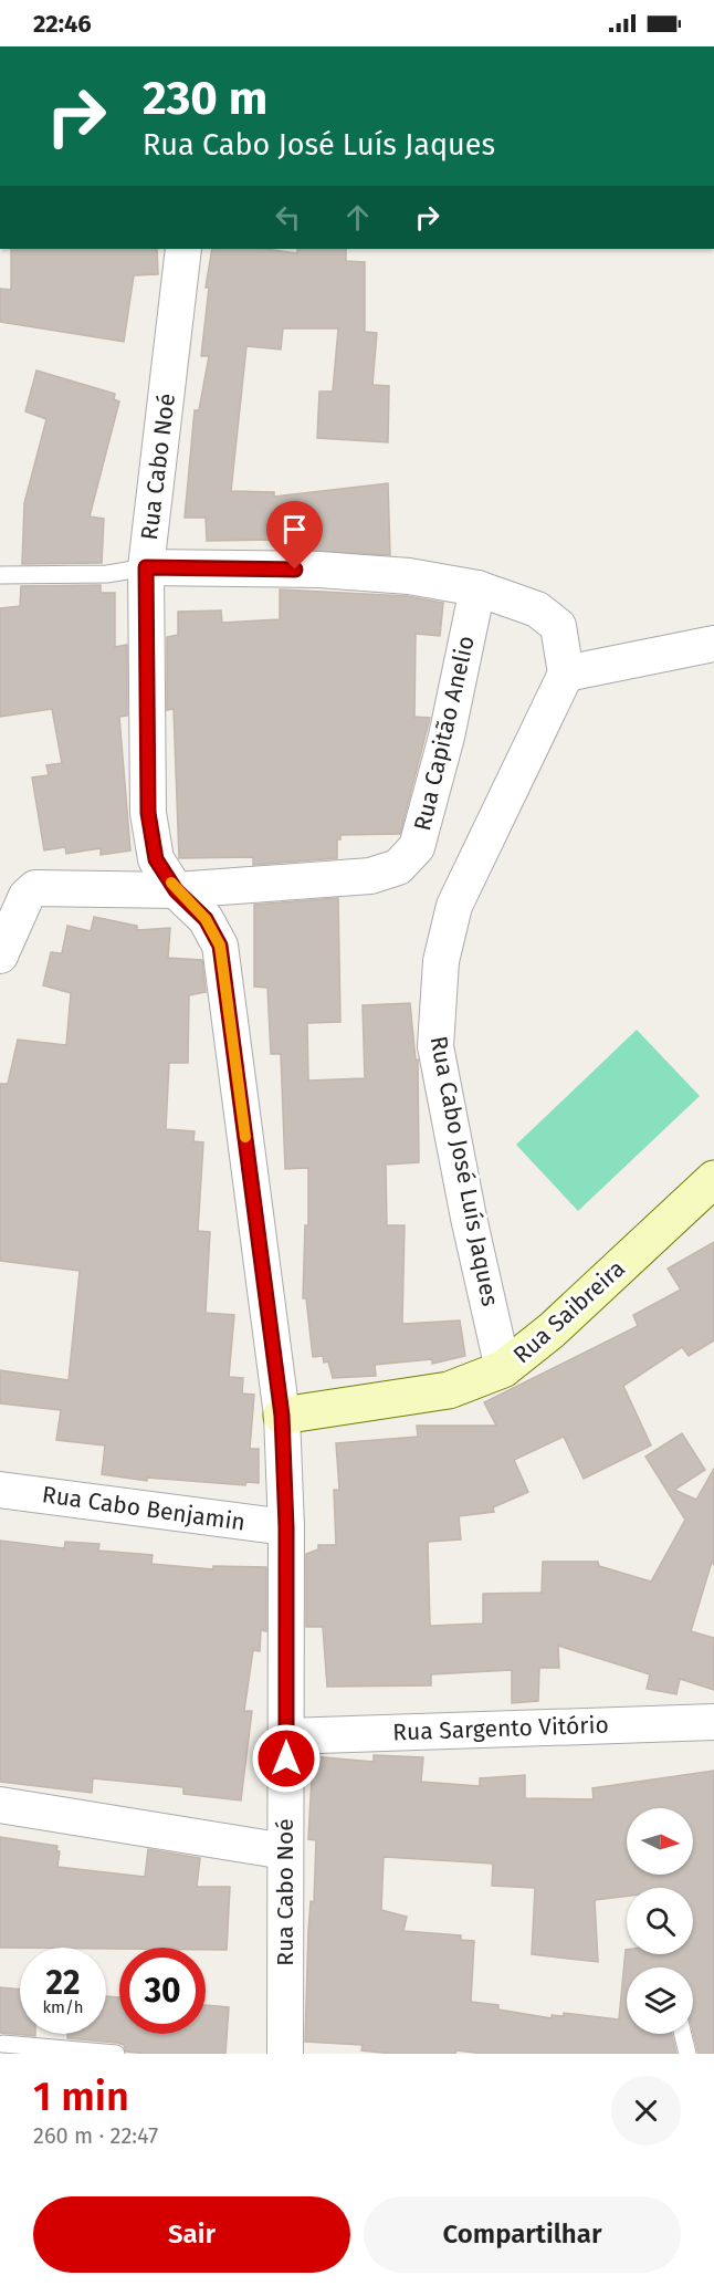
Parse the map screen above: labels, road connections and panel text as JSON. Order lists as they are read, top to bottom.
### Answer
{
  "streets": {
    "street": [
      "Rua Cabo Noé",
      "Rua Capitão Anelio",
      "Rua Cabo José Luís Jaques",
      "Rua Saibreira",
      "Rua Cabo Benjamin",
      "Rua Sargento Vitório"
    ]
  },
  "crossings": [
    ["Rua Cabo Noé", "Rua Capitão Anelio"],
    ["Rua Cabo Noé", "Rua Saibreira"],
    ["Rua Cabo Noé", "Rua Cabo Benjamin"],
    ["Rua Cabo Noé", "Rua Sargento Vitório"],
    ["Rua Cabo José Luís Jaques", "Rua Saibreira"]
  ],
  "north": "right",
  "page": {
    "status": "22:46",
    "turn": ["230 m", "Rua Cabo José Luís Jaques"],
    "speed": "22 km/h",
    "limit": "30",
    "heading": ["1 min", "260 m · 22:47"],
    "buttons": ["Sair", "Compartilhar"]
  }
}
